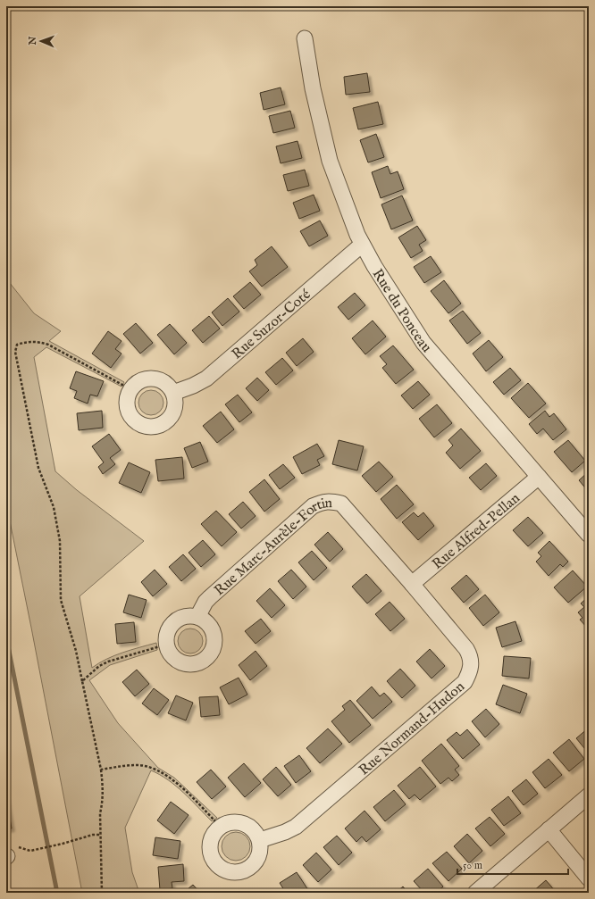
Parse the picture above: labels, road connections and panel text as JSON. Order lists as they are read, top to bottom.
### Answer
{
  "streets": {
    "street": [
      "Rue du Ponceau",
      "Rue Suzor-Coté",
      "Rue Alfred-Pellan",
      "Rue Marc-Aurèle-Fortin",
      "Rue Normand-Hudon"
    ]
  },
  "crossings": [
    ["Rue du Ponceau", "Rue Suzor-Coté"],
    ["Rue du Ponceau", "Rue Alfred-Pellan"],
    ["Rue Alfred-Pellan", "Rue Marc-Aurèle-Fortin"],
    ["Rue Alfred-Pellan", "Rue Normand-Hudon"],
    ["Rue Marc-Aurèle-Fortin", "Rue Normand-Hudon"]
  ],
  "scale_bar": "50 m",
  "north": "left"
}
